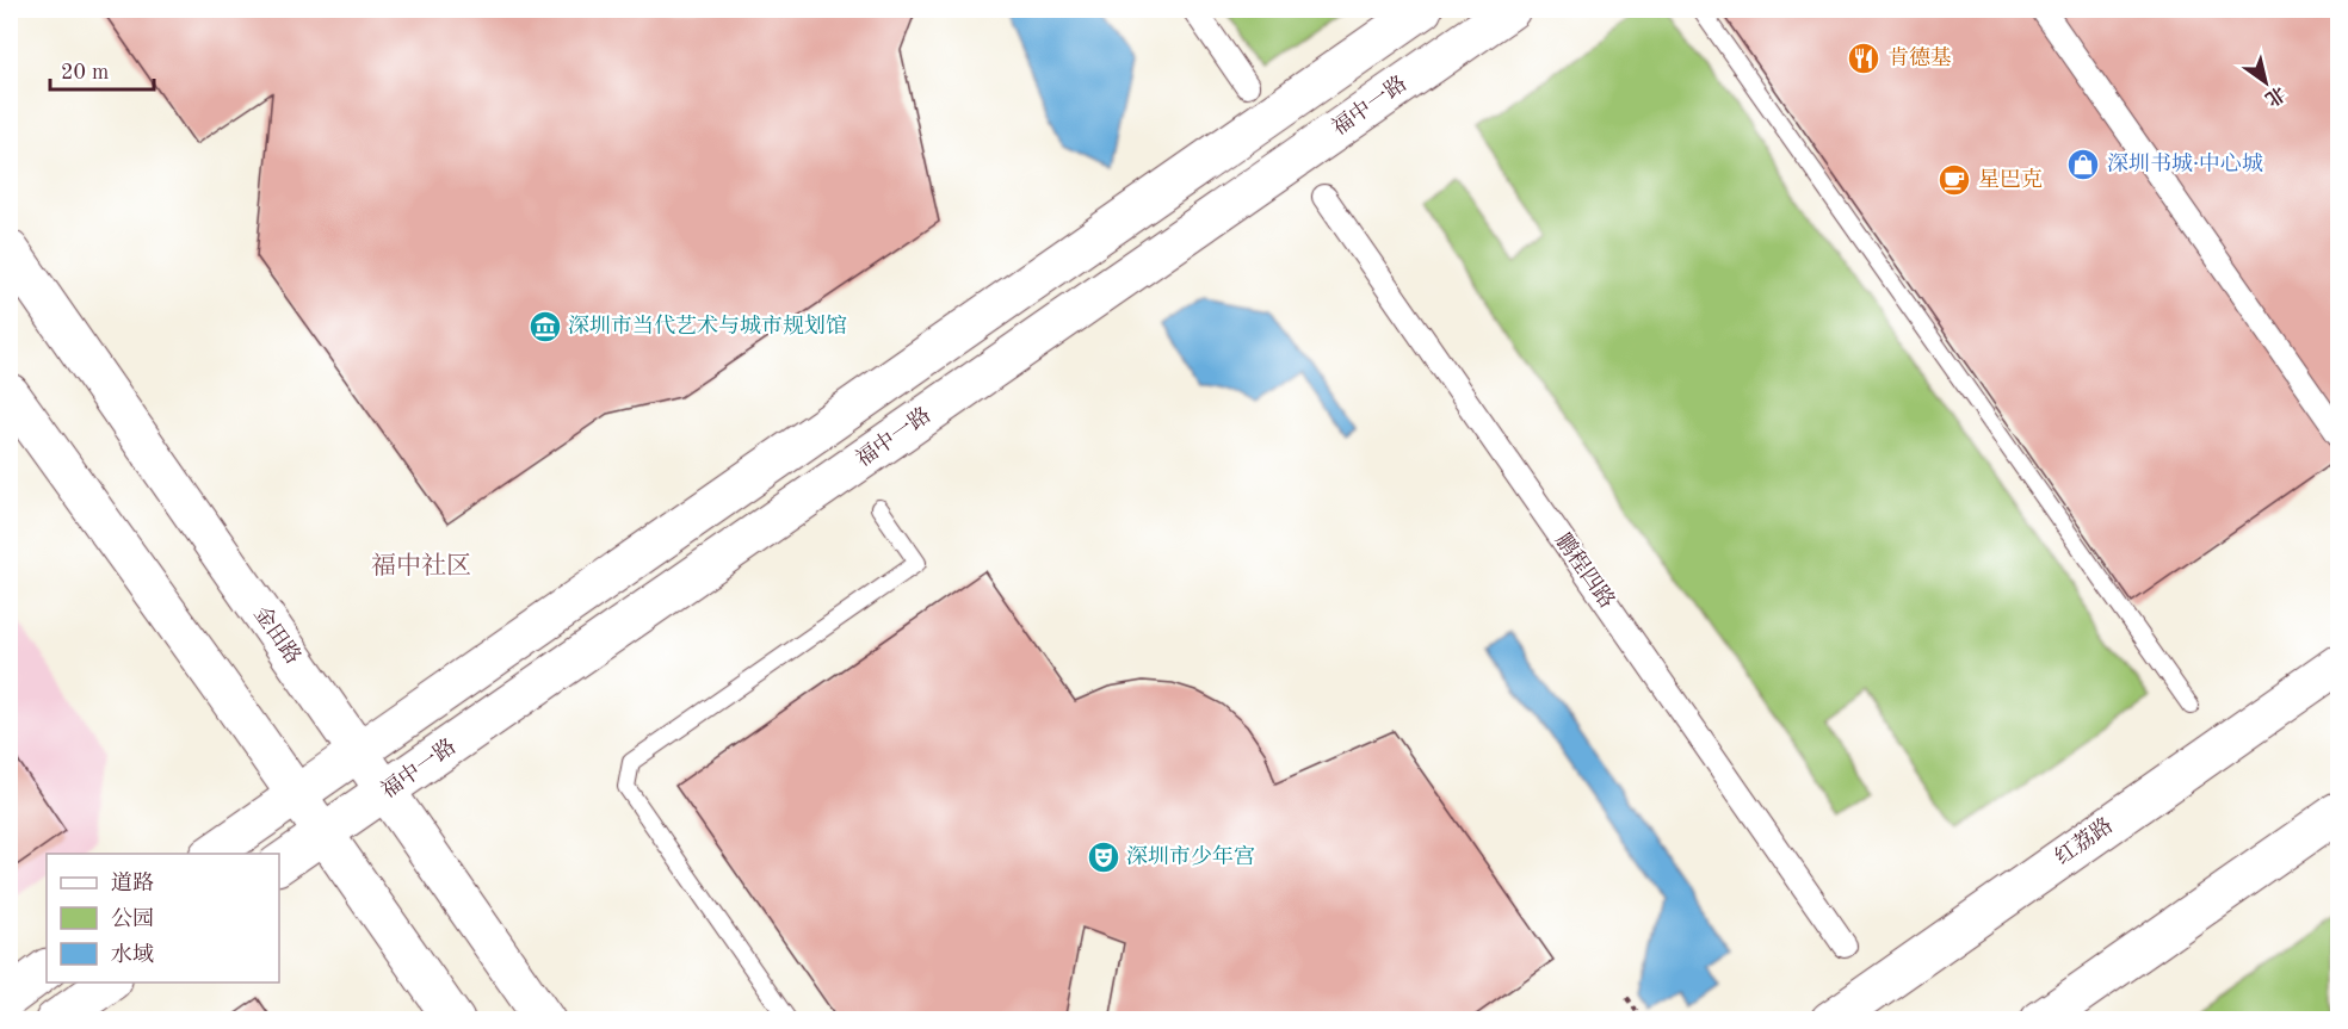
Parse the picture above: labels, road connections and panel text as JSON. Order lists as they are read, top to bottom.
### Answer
{
  "streets": {
    "street": [
      "福中一路",
      "鹏程四路",
      "金田路",
      "红荔路"
    ]
  },
  "crossings": [
    ["福中一路", "金田路"]
  ],
  "districts": ["福中社区"],
  "places": {
    "restaurant": ["肯德基"],
    "shop": ["深圳书城·中心城"],
    "cafe": ["星巴克"],
    "museum": ["深圳市当代艺术与城市规划馆"],
    "theatre": ["深圳市少年宫"]
  },
  "legend": ["道路", "公园", "水域"],
  "scale_bar": "20 m",
  "north": "bottom right"
}
